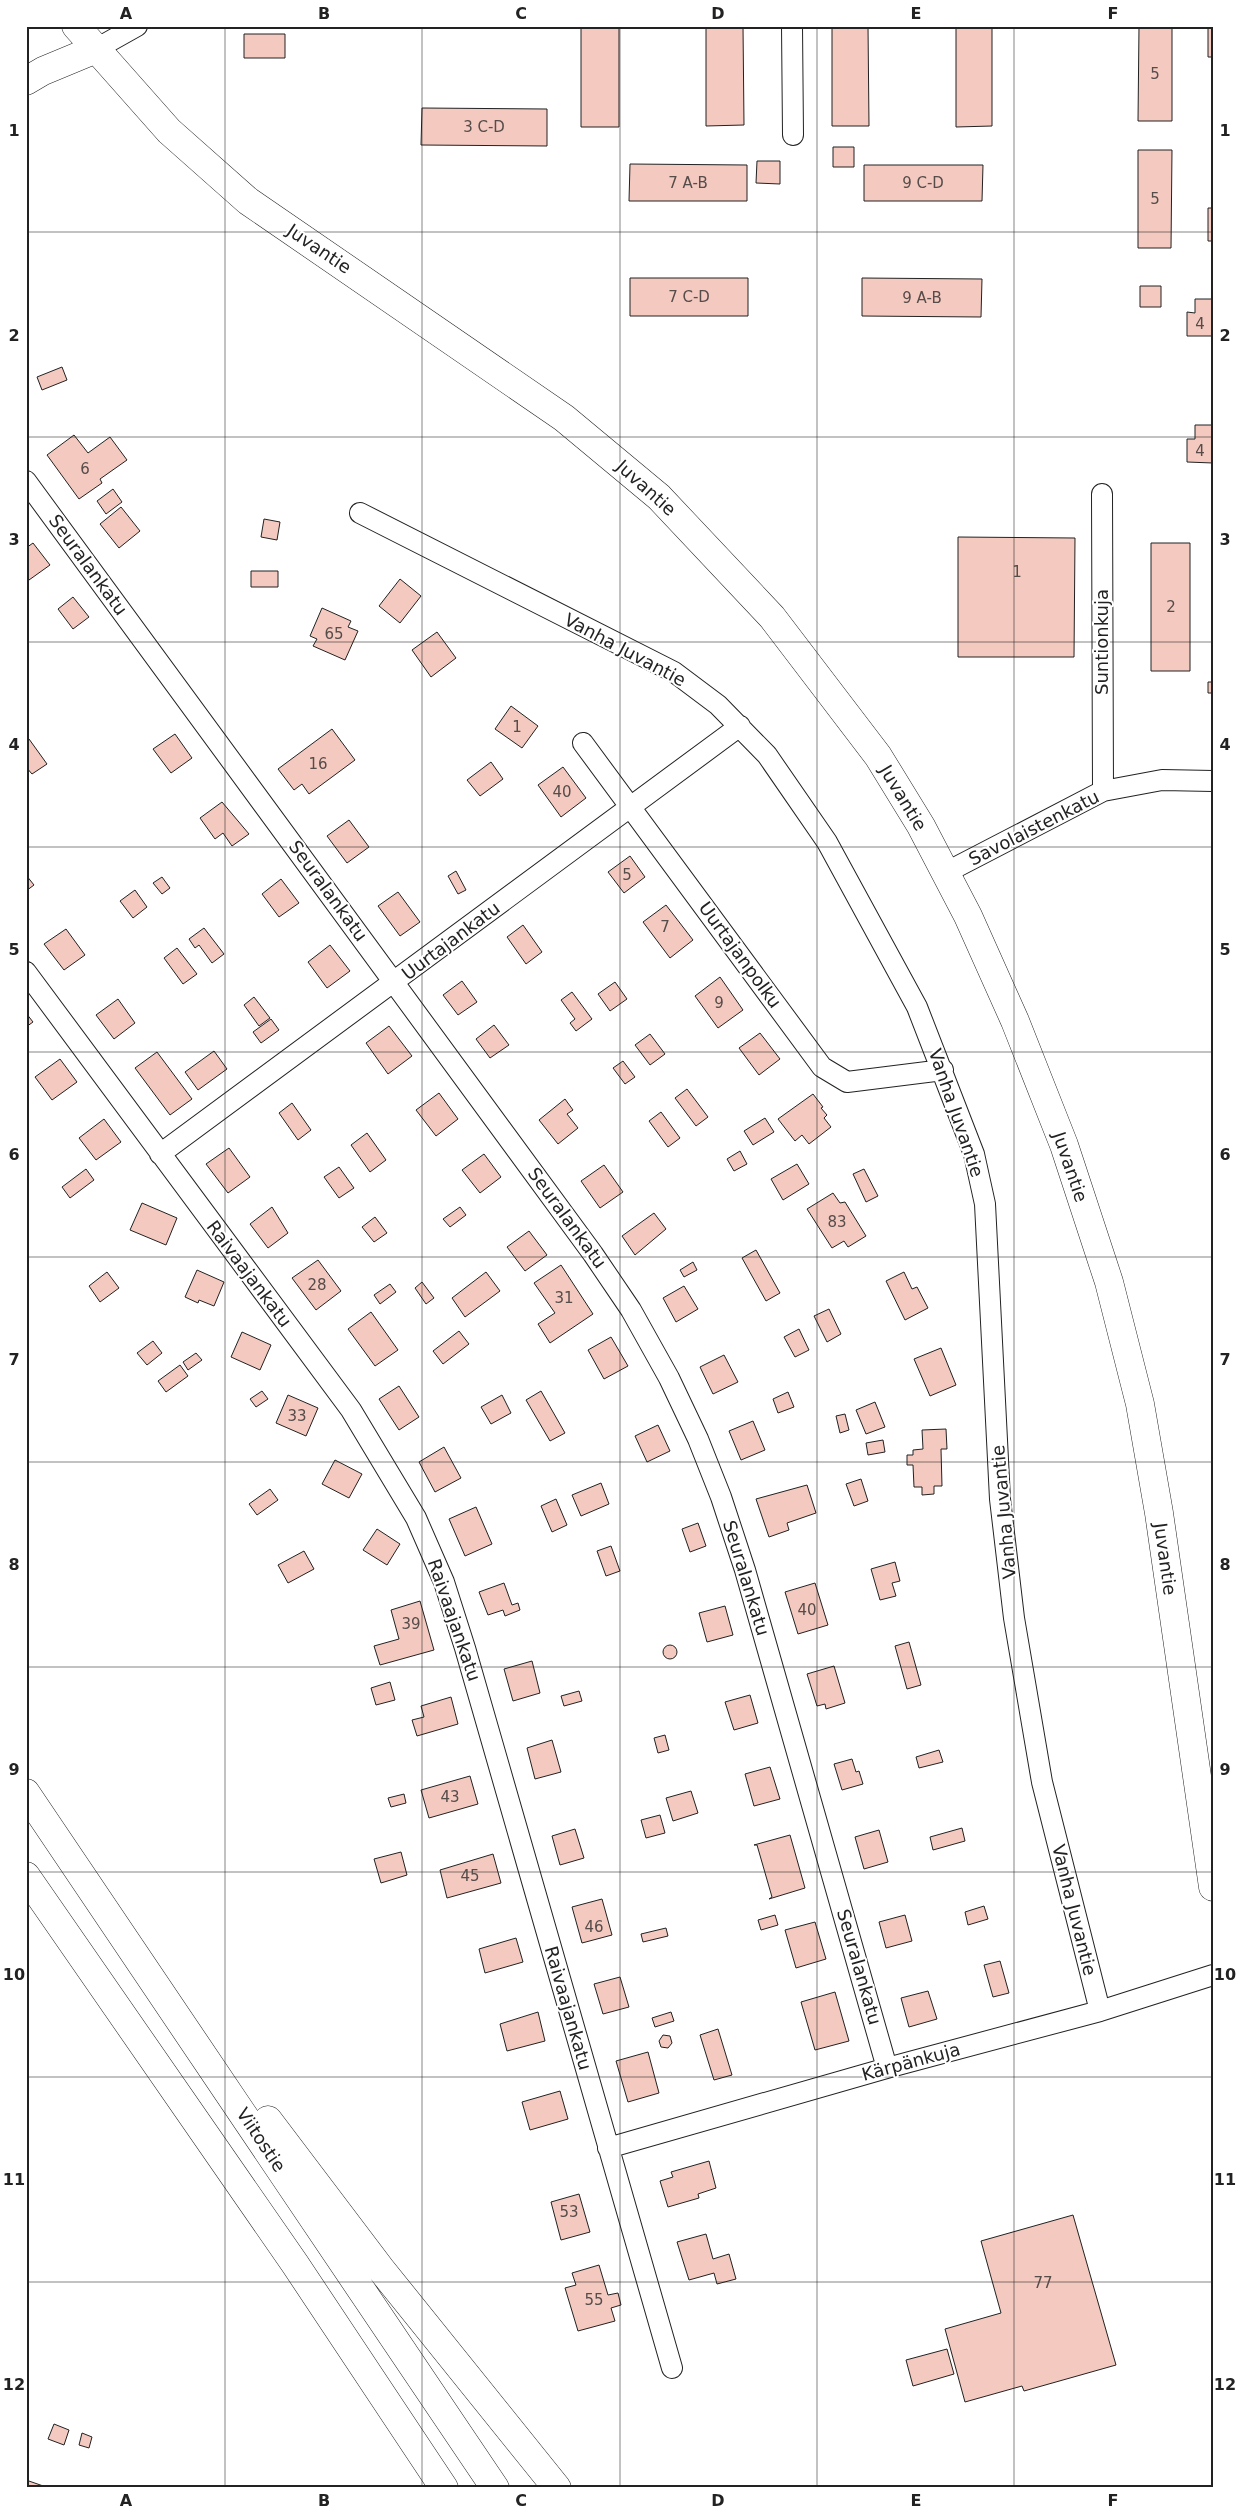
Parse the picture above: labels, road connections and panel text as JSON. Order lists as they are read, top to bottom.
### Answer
{
  "streets": {
    "main road": ["Juvantie", "Viitostie"],
    "street": [
      "Seuralankatu",
      "Suntionkuja",
      "Vanha Juvantie",
      "Savolaistenkatu",
      "Uurtajankatu",
      "Uurtajanpolku",
      "Raivaajankatu",
      "Kärpänkuja"
    ]
  },
  "crossings": [
    ["Juvantie", "Savolaistenkatu"],
    ["Seuralankatu", "Uurtajankatu"],
    ["Seuralankatu", "Kärpänkuja"],
    ["Suntionkuja", "Savolaistenkatu"],
    ["Vanha Juvantie", "Uurtajankatu"],
    ["Vanha Juvantie", "Uurtajanpolku"],
    ["Vanha Juvantie", "Kärpänkuja"],
    ["Uurtajankatu", "Uurtajanpolku"],
    ["Uurtajankatu", "Raivaajankatu"],
    ["Raivaajankatu", "Kärpänkuja"]
  ],
  "house_numbers": [
    "5",
    "3 C-D",
    "7 A-B",
    "9 C-D",
    "5",
    "7 C-D",
    "9 A-B",
    "4",
    "4",
    "6",
    "1",
    "2",
    "65",
    "1",
    "16",
    "40",
    "5",
    "7",
    "9",
    "83",
    "28",
    "31",
    "33",
    "40",
    "39",
    "43",
    "45",
    "46",
    "53",
    "77",
    "55"
  ],
  "grid": {
    "columns": [
      "A",
      "B",
      "C",
      "D",
      "E",
      "F"
    ],
    "rows": [
      "1",
      "2",
      "3",
      "4",
      "5",
      "6",
      "7",
      "8",
      "9",
      "10",
      "11",
      "12"
    ]
  }
}
